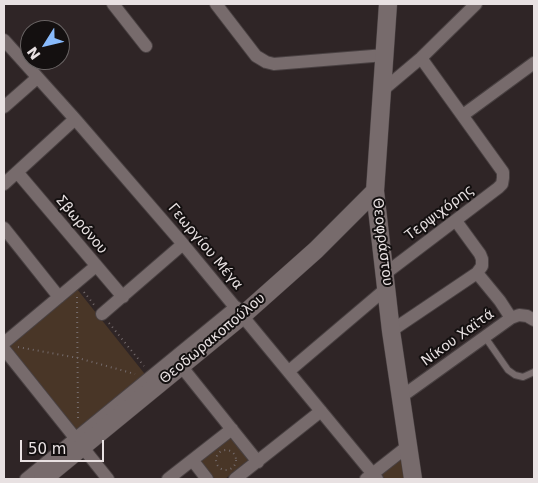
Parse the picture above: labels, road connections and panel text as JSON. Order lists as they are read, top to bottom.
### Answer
{
  "streets": {
    "street": [
      "Τερψιχόρης",
      "Σβωρόνου",
      "Θεοφράστου",
      "Γεωργίου Μέγα",
      "Νίκου Χαϊτά",
      "Θεοδωρακοπούλου"
    ]
  },
  "crossings": [
    ["Τερψιχόρης", "Θεοφράστου"],
    ["Τερψιχόρης", "Γεωργίου Μέγα"],
    ["Θεοφράστου", "Νίκου Χαϊτά"],
    ["Θεοφράστου", "Θεοδωρακοπούλου"],
    ["Γεωργίου Μέγα", "Θεοδωρακοπούλου"]
  ],
  "scale_bar": "50 m",
  "north": "bottom left"
}
